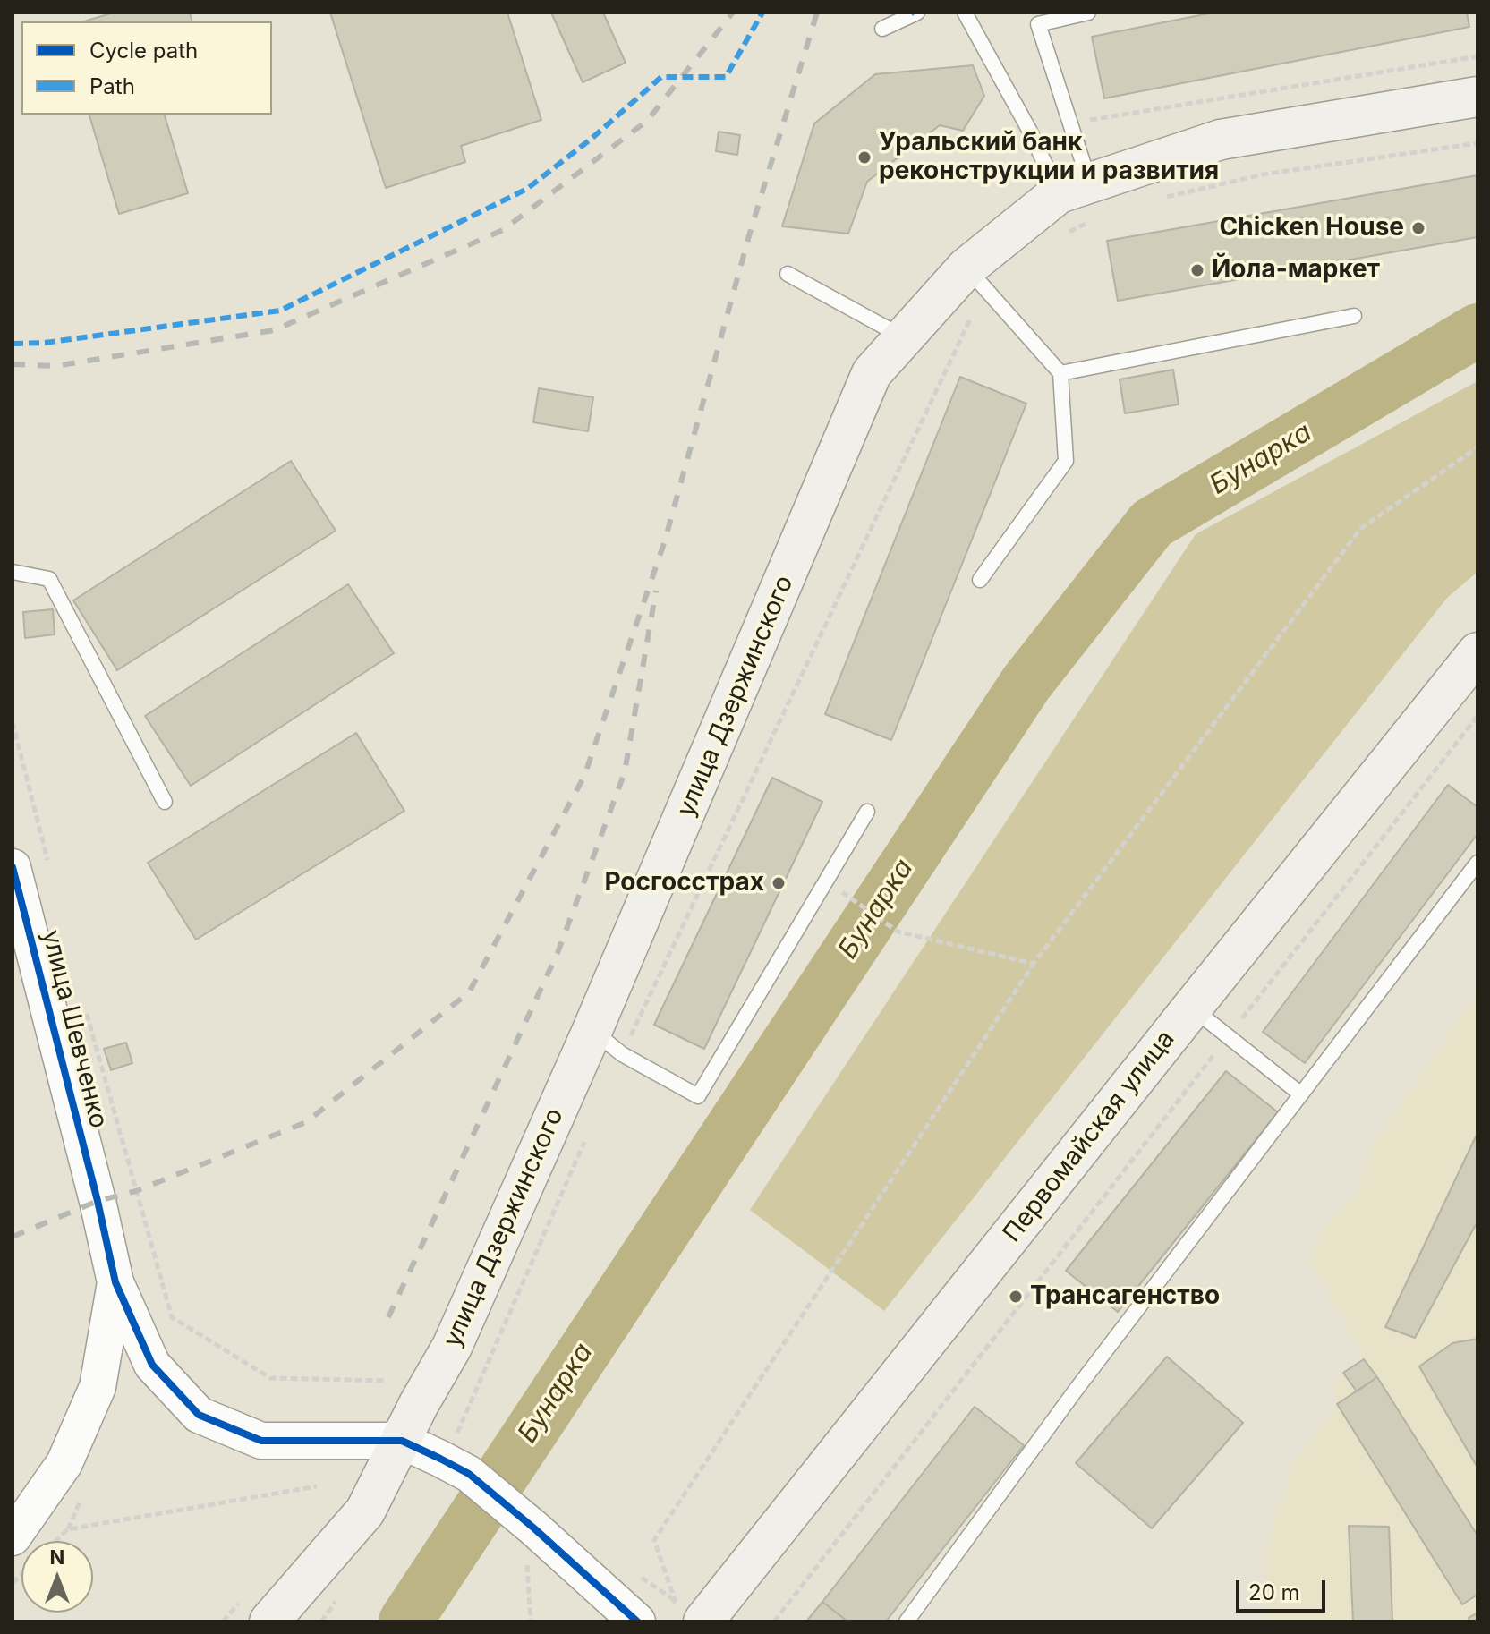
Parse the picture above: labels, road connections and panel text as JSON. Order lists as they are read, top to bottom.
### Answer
{
  "streets": {
    "main road": ["улица Дзержинского", "Первомайская улица"],
    "street": ["улица Шевченко"]
  },
  "water": ["Бунарка"],
  "places": [
    "Уральский банк реконструкции и развития",
    "Chicken House",
    "Йола-маркет",
    "Росгосстрах",
    "Трансагенство"
  ],
  "legend": ["Cycle path", "Path"],
  "scale_bar": "20 m",
  "north": "top"
}
